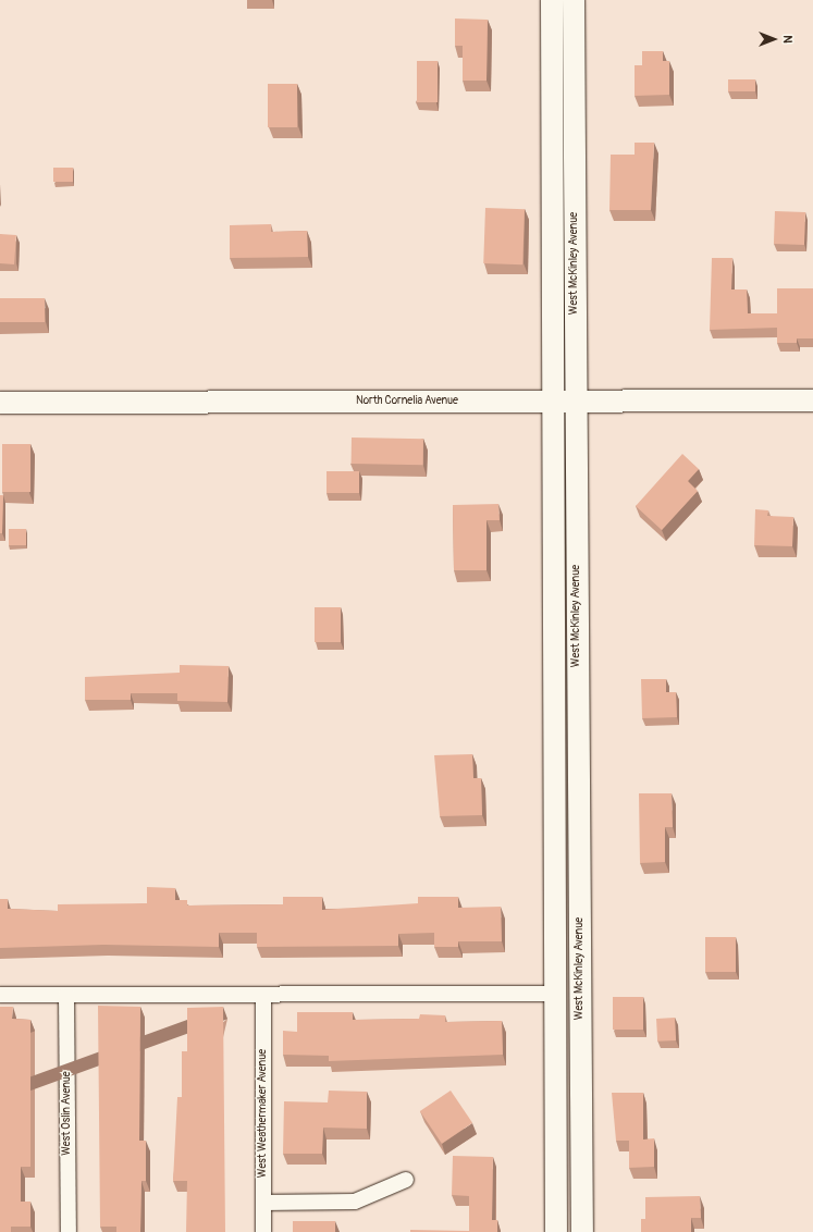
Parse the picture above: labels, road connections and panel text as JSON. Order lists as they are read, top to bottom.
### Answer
{
  "streets": {
    "main road": ["West McKinley Avenue", "North Cornelia Avenue"],
    "street": ["West Oslin Avenue", "West Weathermaker Avenue"]
  },
  "crossings": [
    ["West McKinley Avenue", "North Cornelia Avenue"]
  ],
  "north": "right"
}
